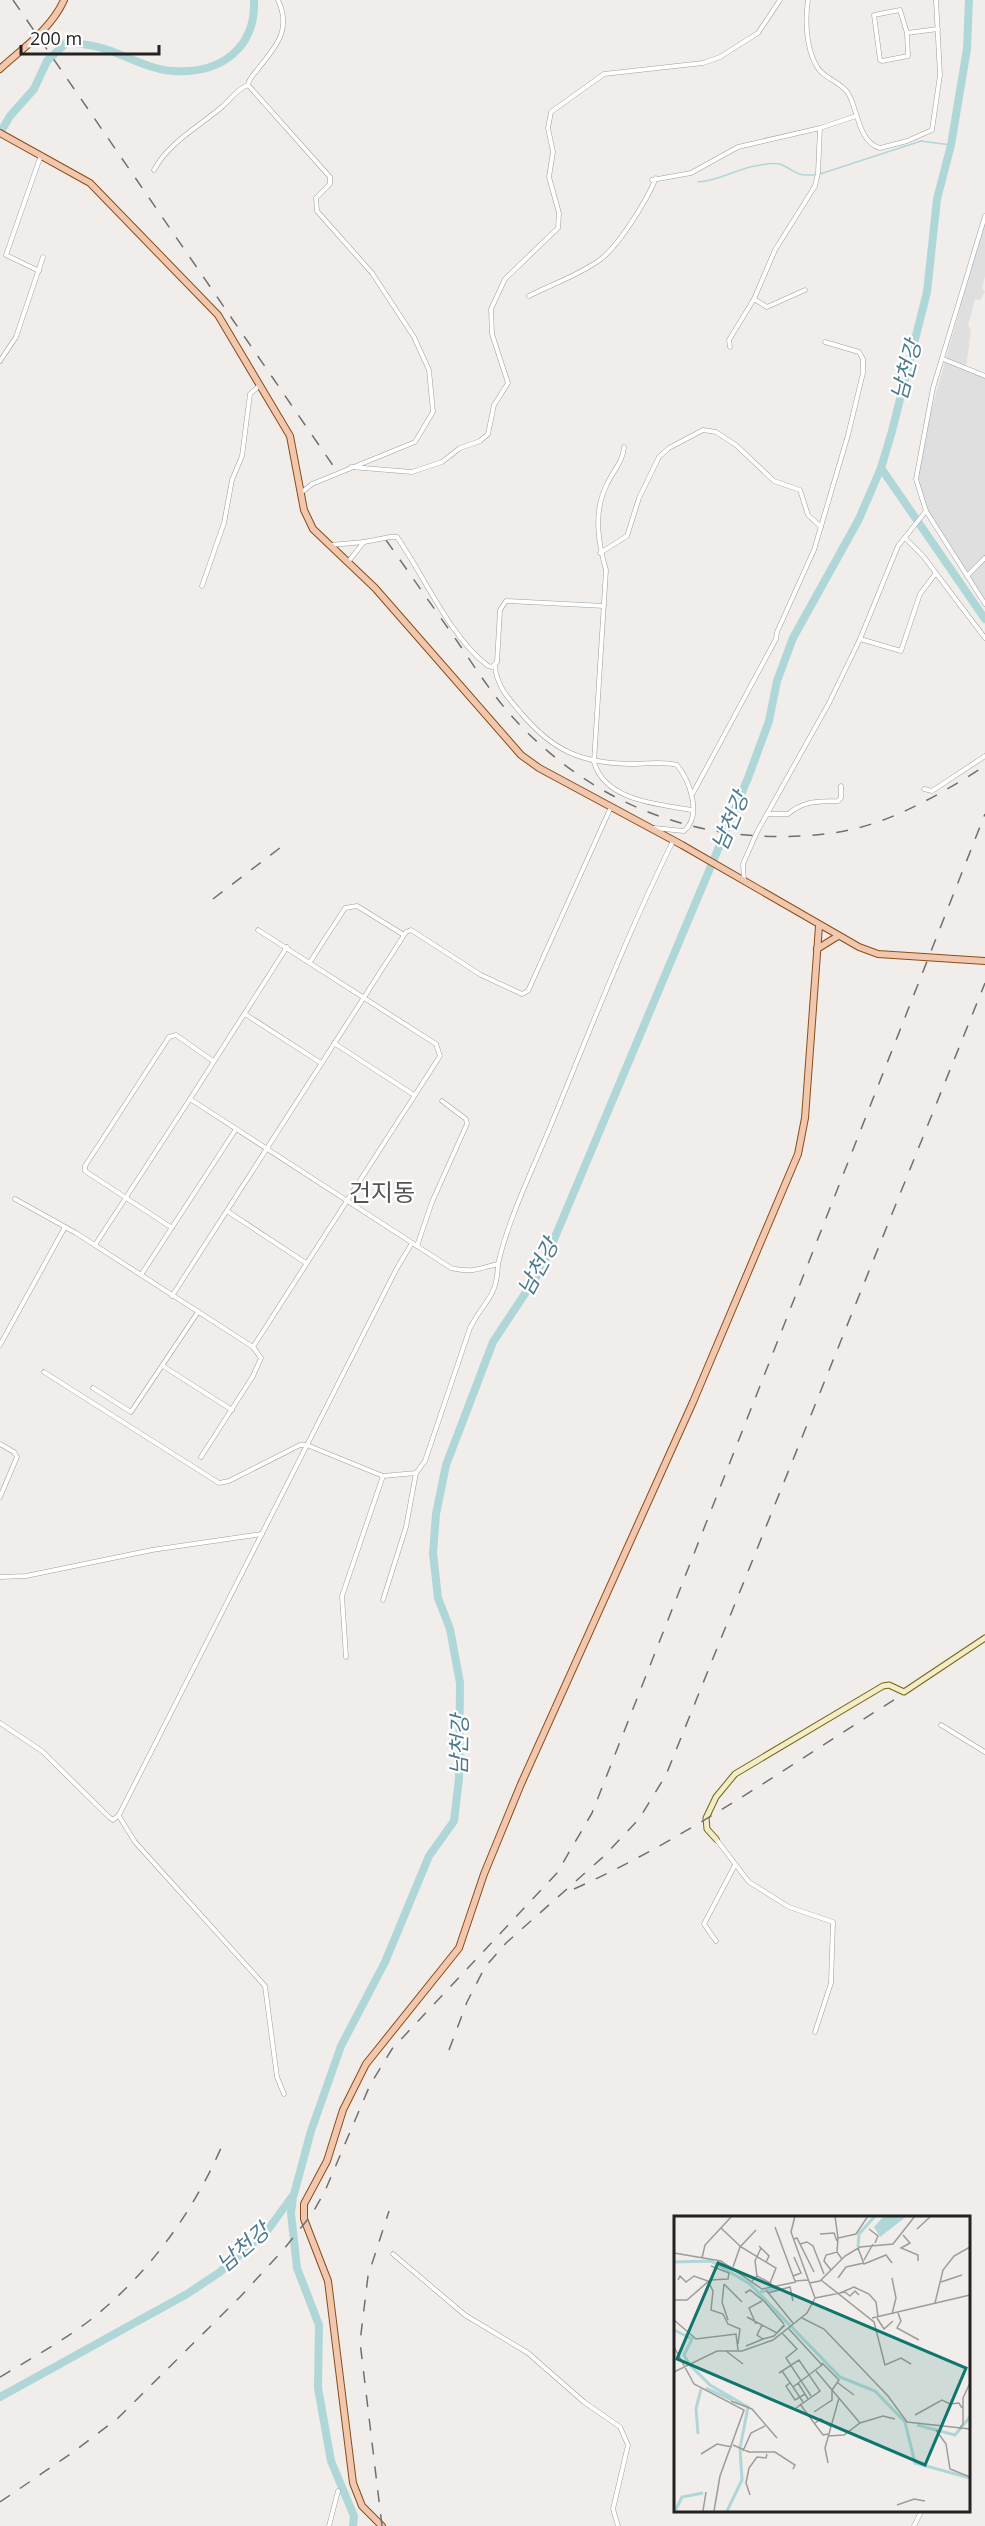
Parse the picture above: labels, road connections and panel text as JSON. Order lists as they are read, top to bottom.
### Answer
{
  "districts": ["건지동"],
  "water": ["남천강"],
  "scale_bar": "200 m"
}
